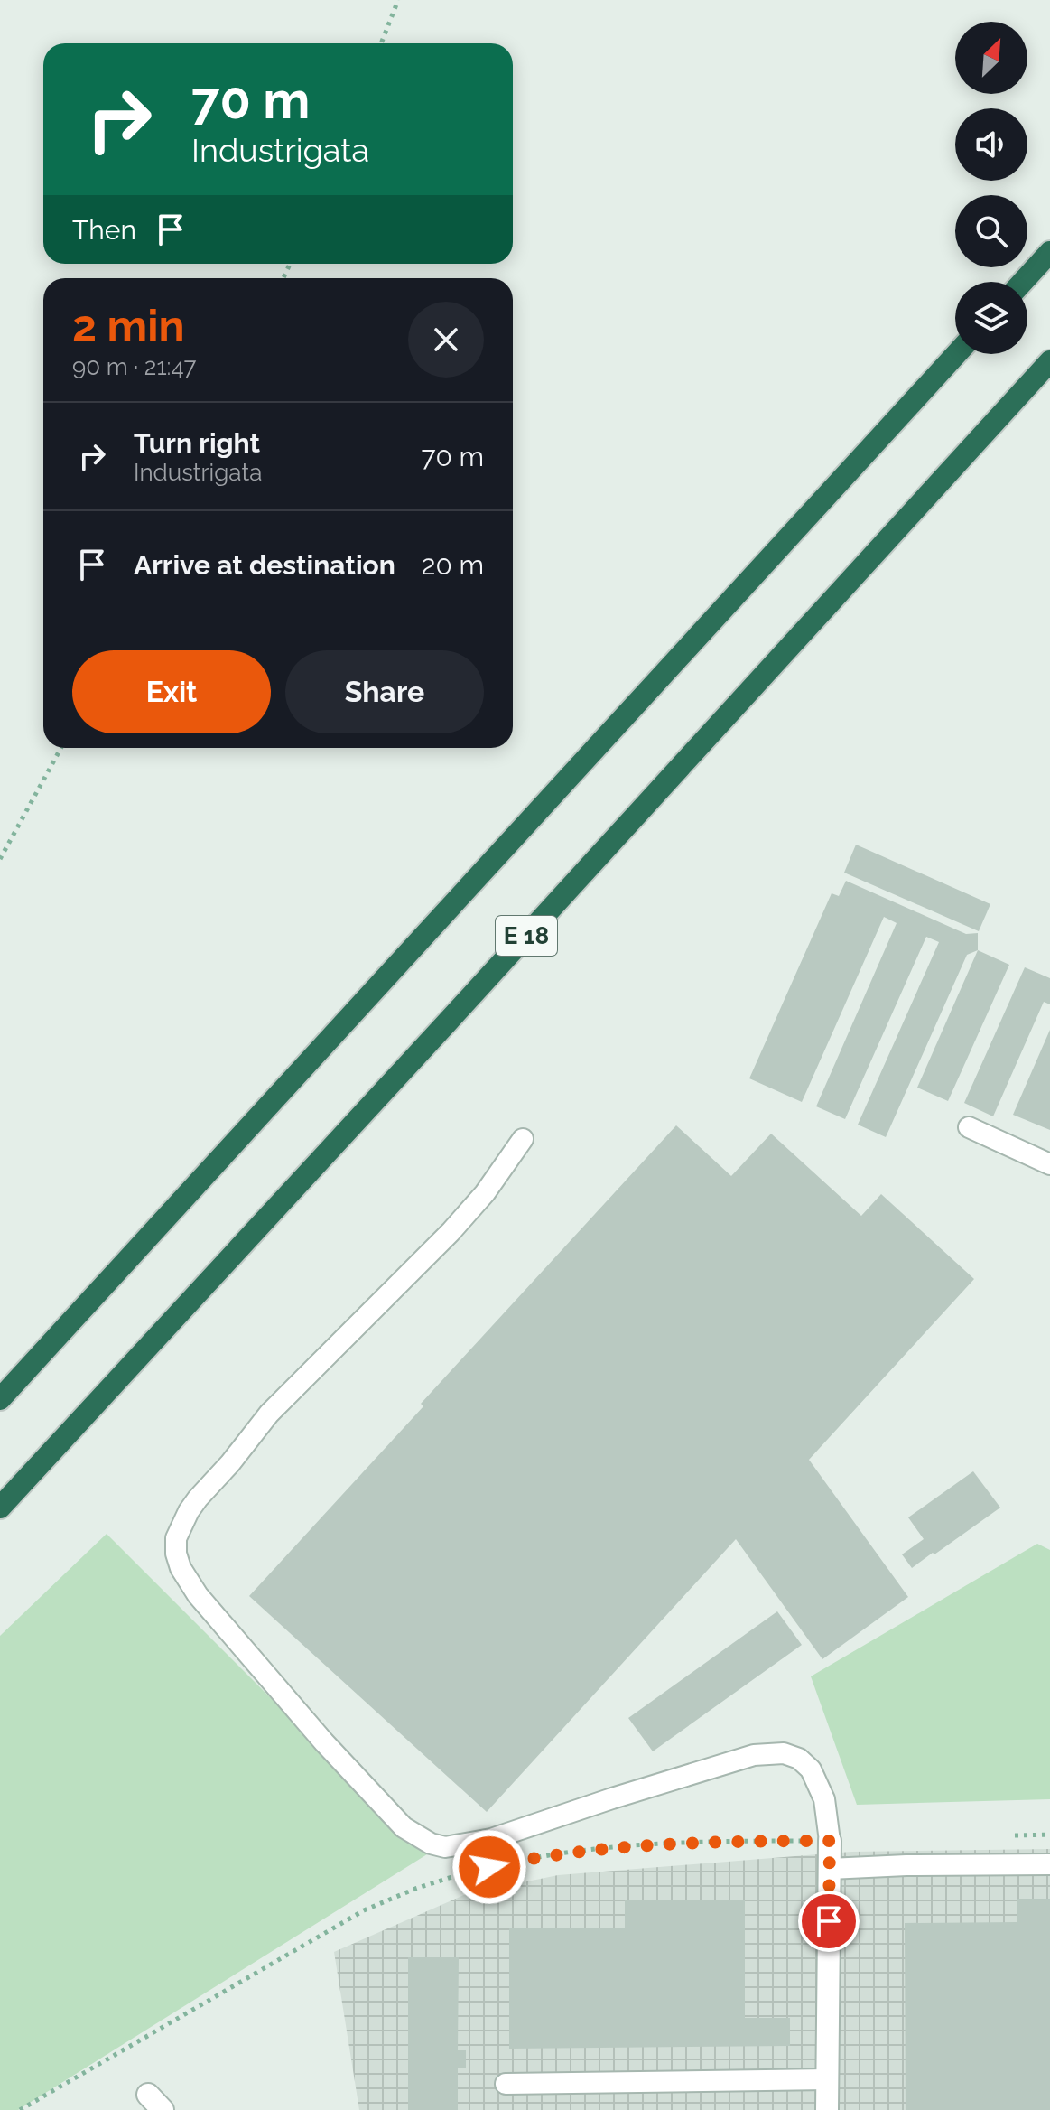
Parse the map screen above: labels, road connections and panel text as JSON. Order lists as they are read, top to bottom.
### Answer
{
  "streets": {
    "highway": ["E 18"]
  },
  "north": "top right",
  "page": {
    "turn": ["70 m", "Industrigata"],
    "then": "Then",
    "heading": ["2 min", "90 m · 21:47"],
    "list": [
      {
        "name": "Turn right",
        "note": "Industrigata",
        "value": "70 m"
      },
      {
        "name": "Arrive at destination",
        "value": "20 m"
      }
    ],
    "buttons": ["Exit", "Share"]
  }
}
